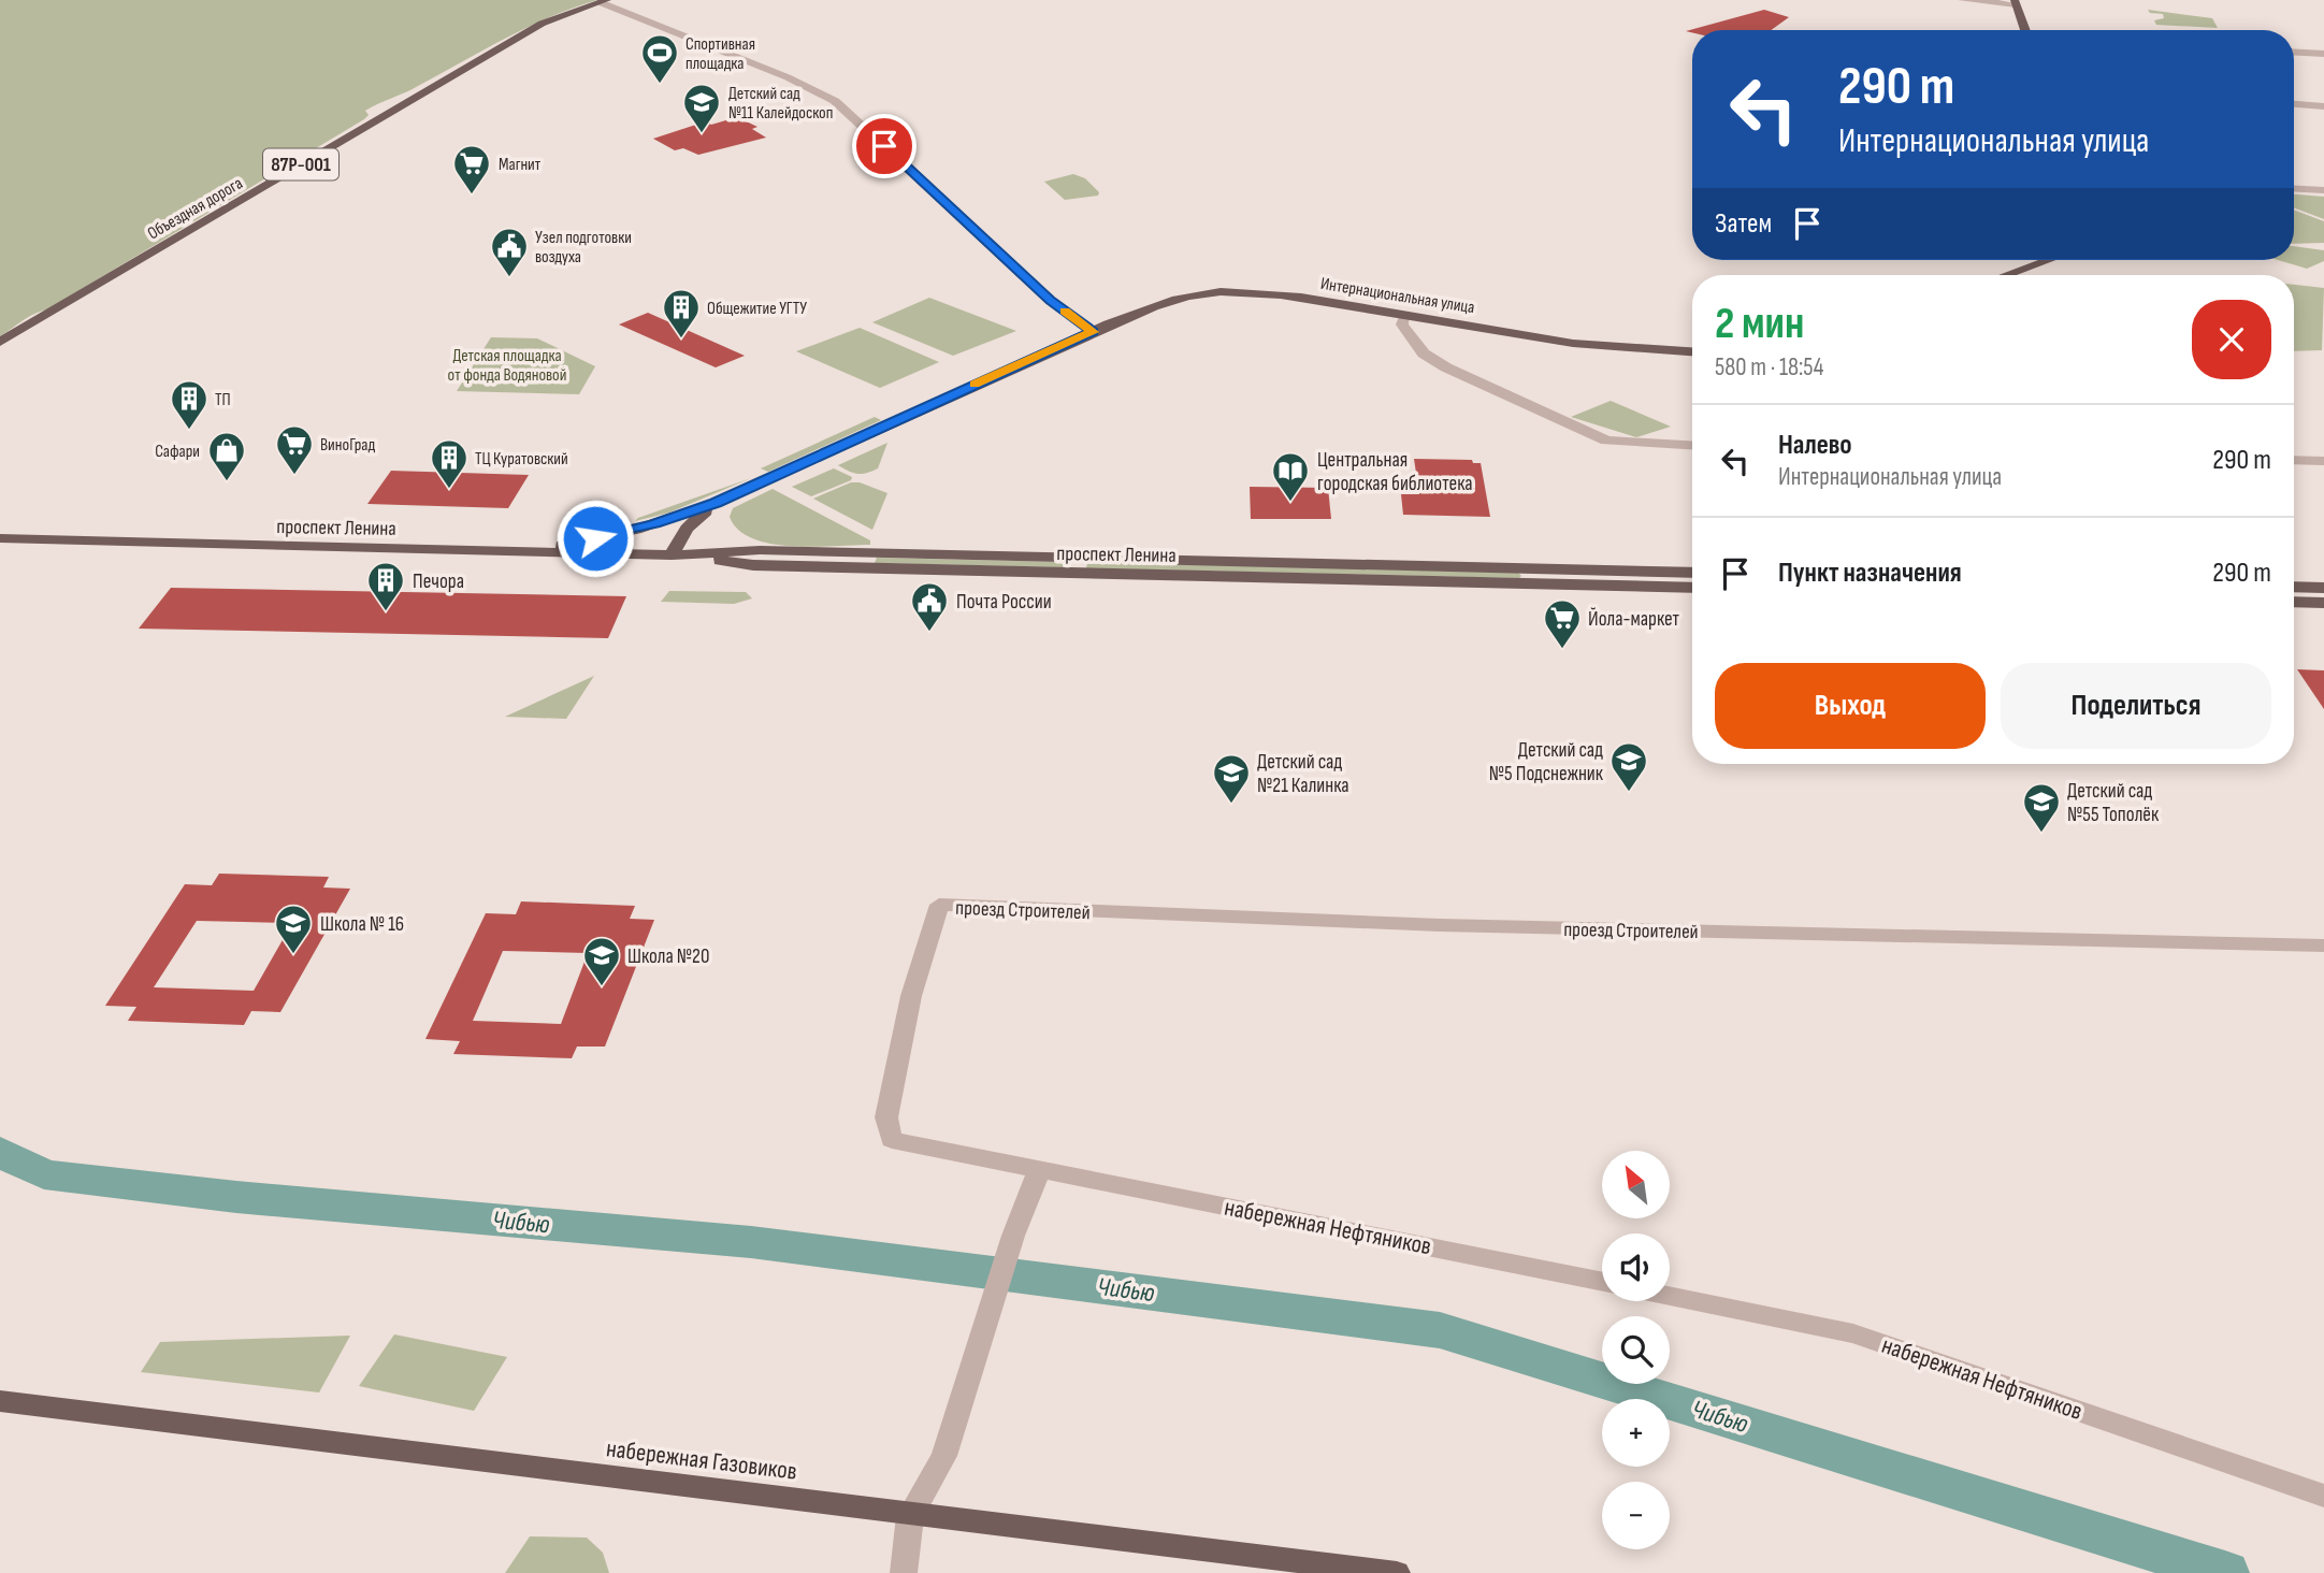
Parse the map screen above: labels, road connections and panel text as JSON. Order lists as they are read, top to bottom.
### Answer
{
  "streets": {
    "main road": [
      "87Р-001",
      "Объездная дорога",
      "Интернациональная улица",
      "проспект Ленина",
      "набережная Газовиков"
    ],
    "street": ["проезд Строителей", "набережная Нефтяников"]
  },
  "crossings": [
    ["Интернациональная улица", "проспект Ленина"],
    ["проезд Строителей", "набережная Нефтяников"]
  ],
  "water": ["Чибью"],
  "parks": ["Детская площадка от фонда Водяновой"],
  "places": {
    "sports": ["Спортивная площадка"],
    "school or university": [
      "Детский сад №11 Калейдоскоп",
      "Детский сад №5 Подснежник",
      "Детский сад №21 Калинка",
      "Детский сад №55 Тополёк",
      "Школа № 16",
      "Школа №20"
    ],
    "supermarket": ["Магнит", "ВиноГрад", "Йола-маркет"],
    "public building": ["Узел подготовки воздуха", "Почта России"],
    "building": [
      "Общежитие УГТУ",
      "ТП",
      "ТЦ Куратовский",
      "Печора"
    ],
    "shop": ["Сафари"],
    "library": ["Центральная городская библиотека"]
  },
  "north": "top left",
  "page": {
    "turn": ["290 m", "Интернациональная улица"],
    "then": "Затем",
    "heading": ["2 мин", "580 m · 18:54"],
    "list": [
      {
        "name": "Налево",
        "note": "Интернациональная улица",
        "value": "290 m"
      },
      {
        "name": "Пункт назначения",
        "value": "290 m"
      }
    ],
    "buttons": ["Выход", "Поделиться"],
    "map_buttons": ["+", "−"]
  }
}
